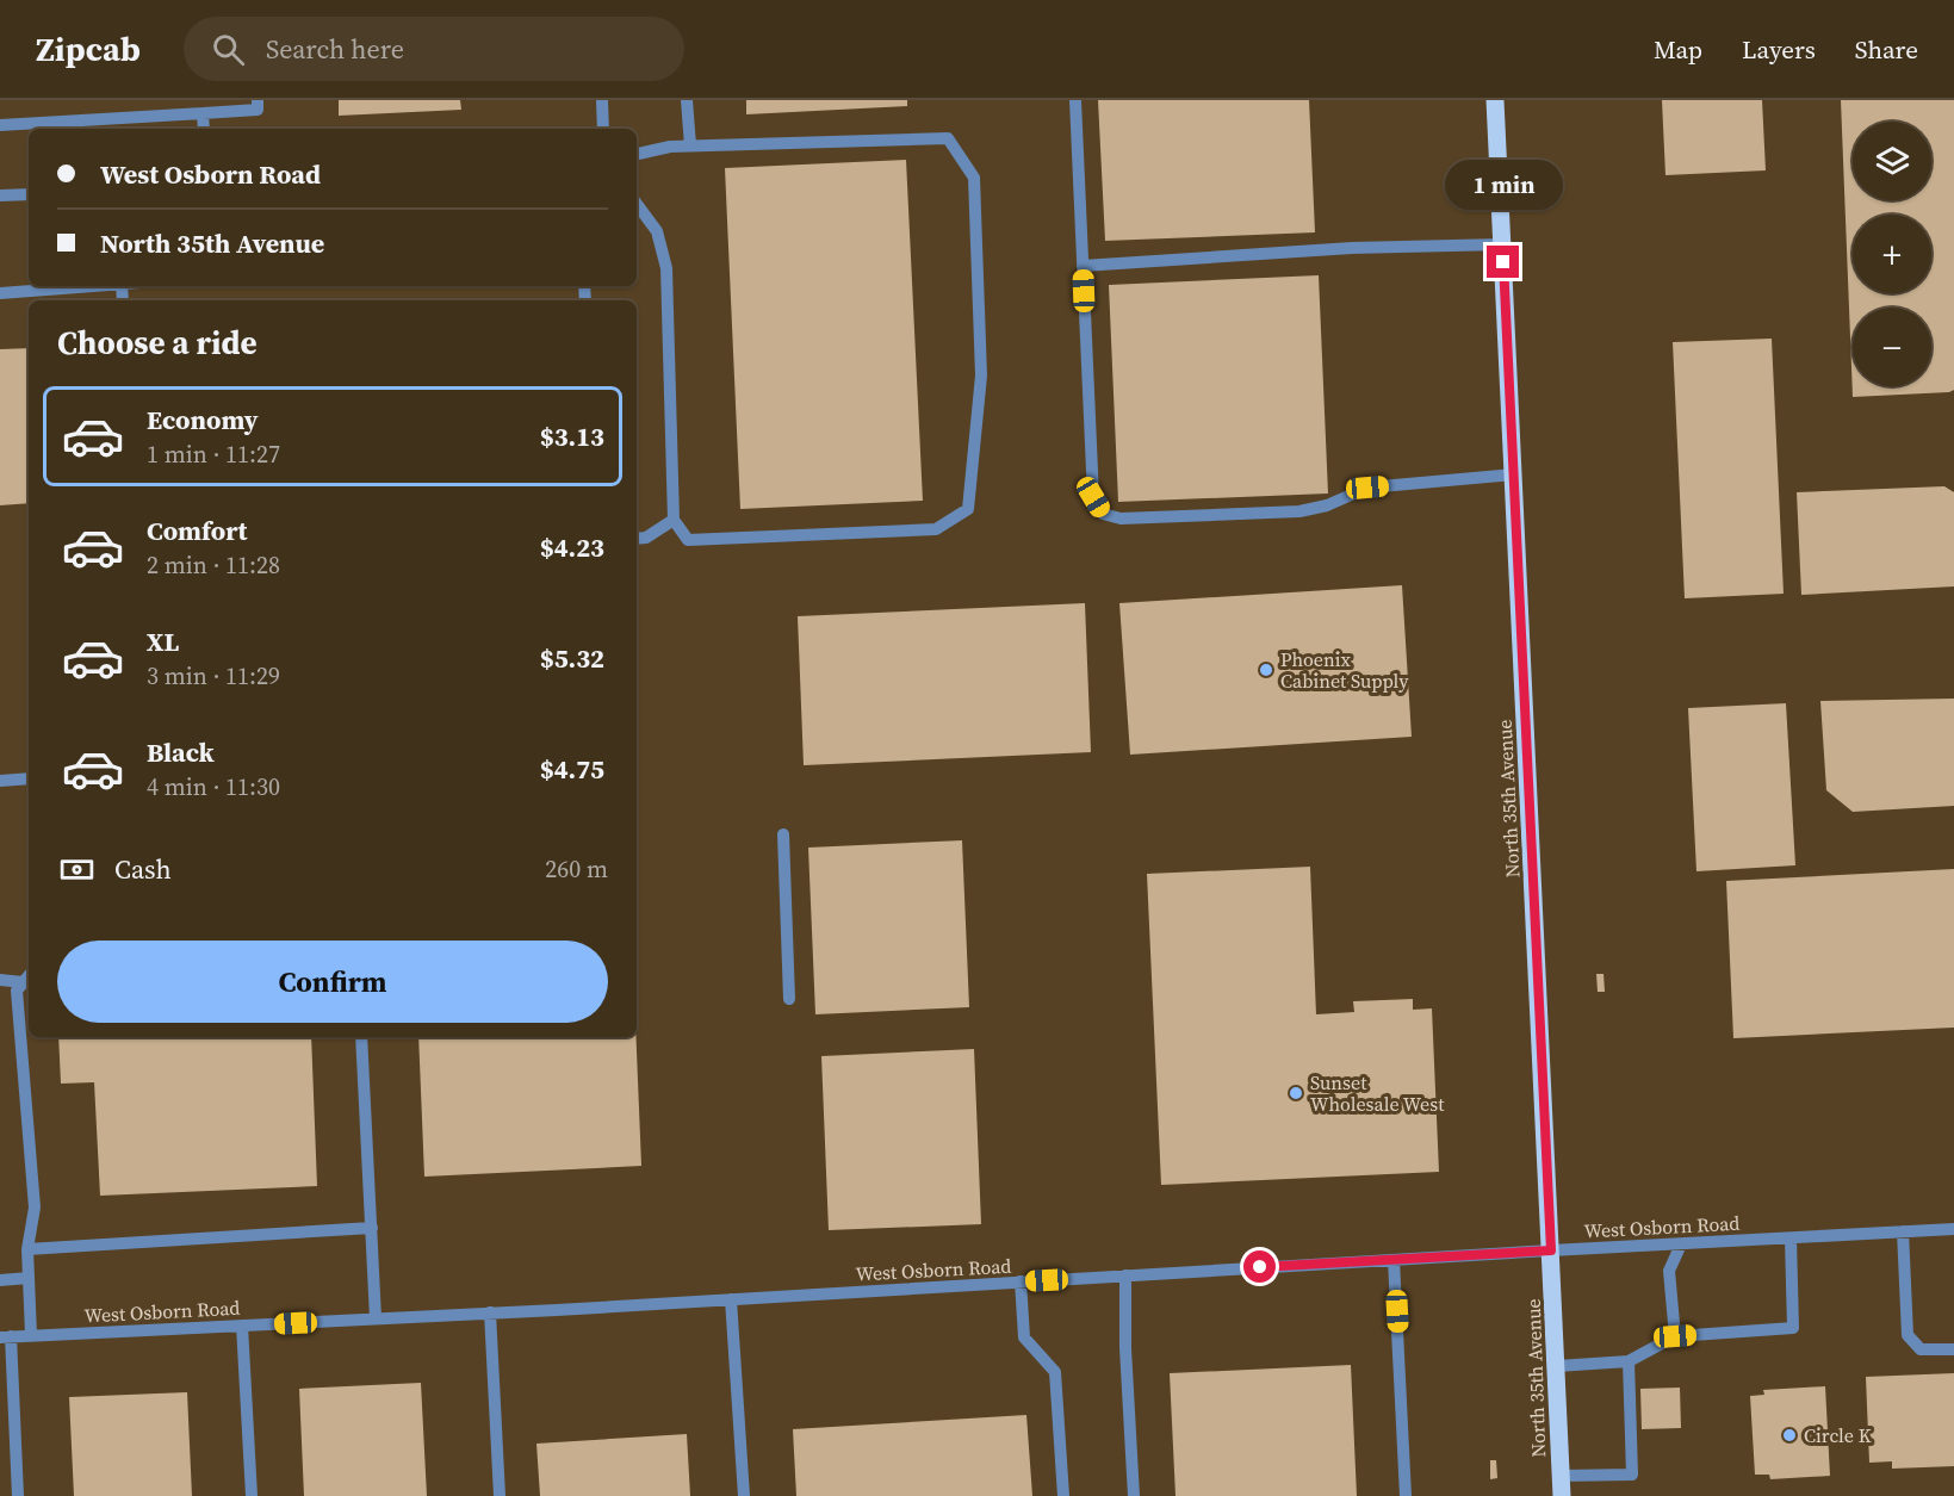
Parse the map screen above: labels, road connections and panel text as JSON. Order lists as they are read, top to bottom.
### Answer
{
  "streets": {
    "main road": ["North 35th Avenue"],
    "street": ["West Osborn Road"]
  },
  "crossings": [
    ["North 35th Avenue", "West Osborn Road"]
  ],
  "places": ["Phoenix Cabinet Supply", "Sunset Wholesale West", "Circle K"],
  "page": {
    "header": "Zipcab",
    "search": "Search here",
    "nav": ["Map", "Layers", "Share"],
    "map_buttons": ["+", "−"],
    "banner": ["West Osborn Road", "North 35th Avenue"],
    "bubble": "1 min",
    "heading": "Choose a ride",
    "list": [
      {
        "name": "Economy",
        "note": "1 min · 11:27",
        "value": "$3.13"
      },
      {
        "name": "Comfort",
        "note": "2 min · 11:28",
        "value": "$4.23"
      },
      {
        "name": "XL",
        "note": "3 min · 11:29",
        "value": "$5.32"
      },
      {
        "name": "Black",
        "note": "4 min · 11:30",
        "value": "$4.75"
      }
    ],
    "pay": ["Cash", "260 m"],
    "buttons": "Confirm"
  }
}
